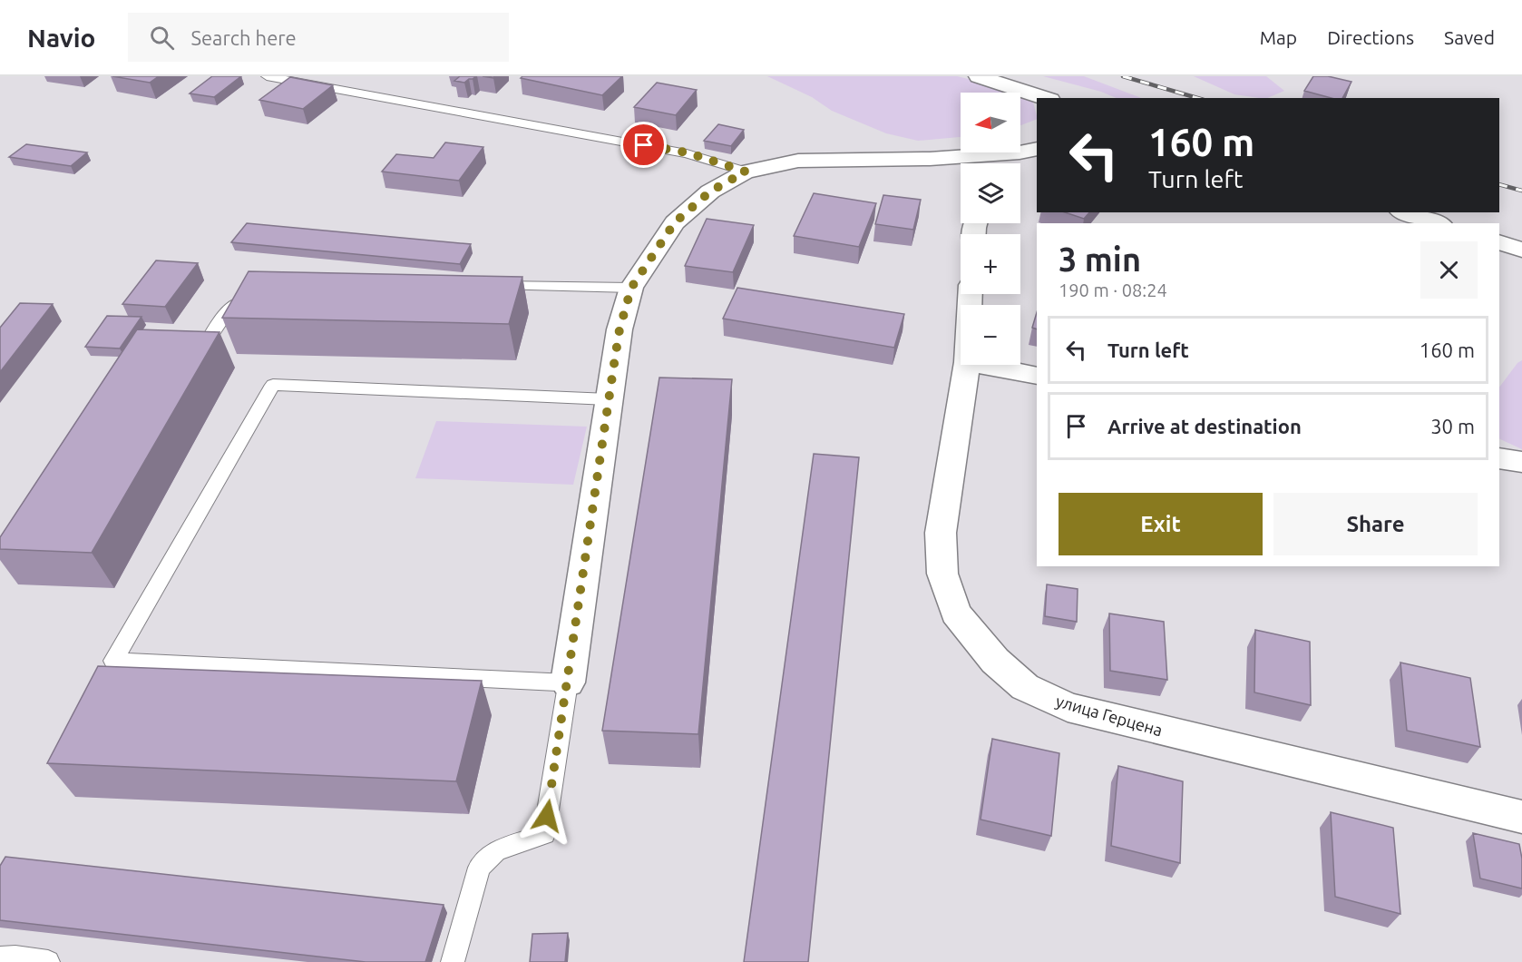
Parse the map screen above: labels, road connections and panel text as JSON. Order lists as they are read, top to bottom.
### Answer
{
  "streets": {
    "street": ["улица Герцена"]
  },
  "north": "left",
  "page": {
    "header": "Navio",
    "search": "Search here",
    "nav": ["Map", "Directions", "Saved"],
    "map_buttons": ["+", "−"],
    "turn": ["160 m", "Turn left"],
    "heading": ["3 min", "190 m · 08:24"],
    "list": [
      {
        "name": "Turn left",
        "value": "160 m"
      },
      {
        "name": "Arrive at destination",
        "value": "30 m"
      }
    ],
    "buttons": ["Exit", "Share"]
  }
}
